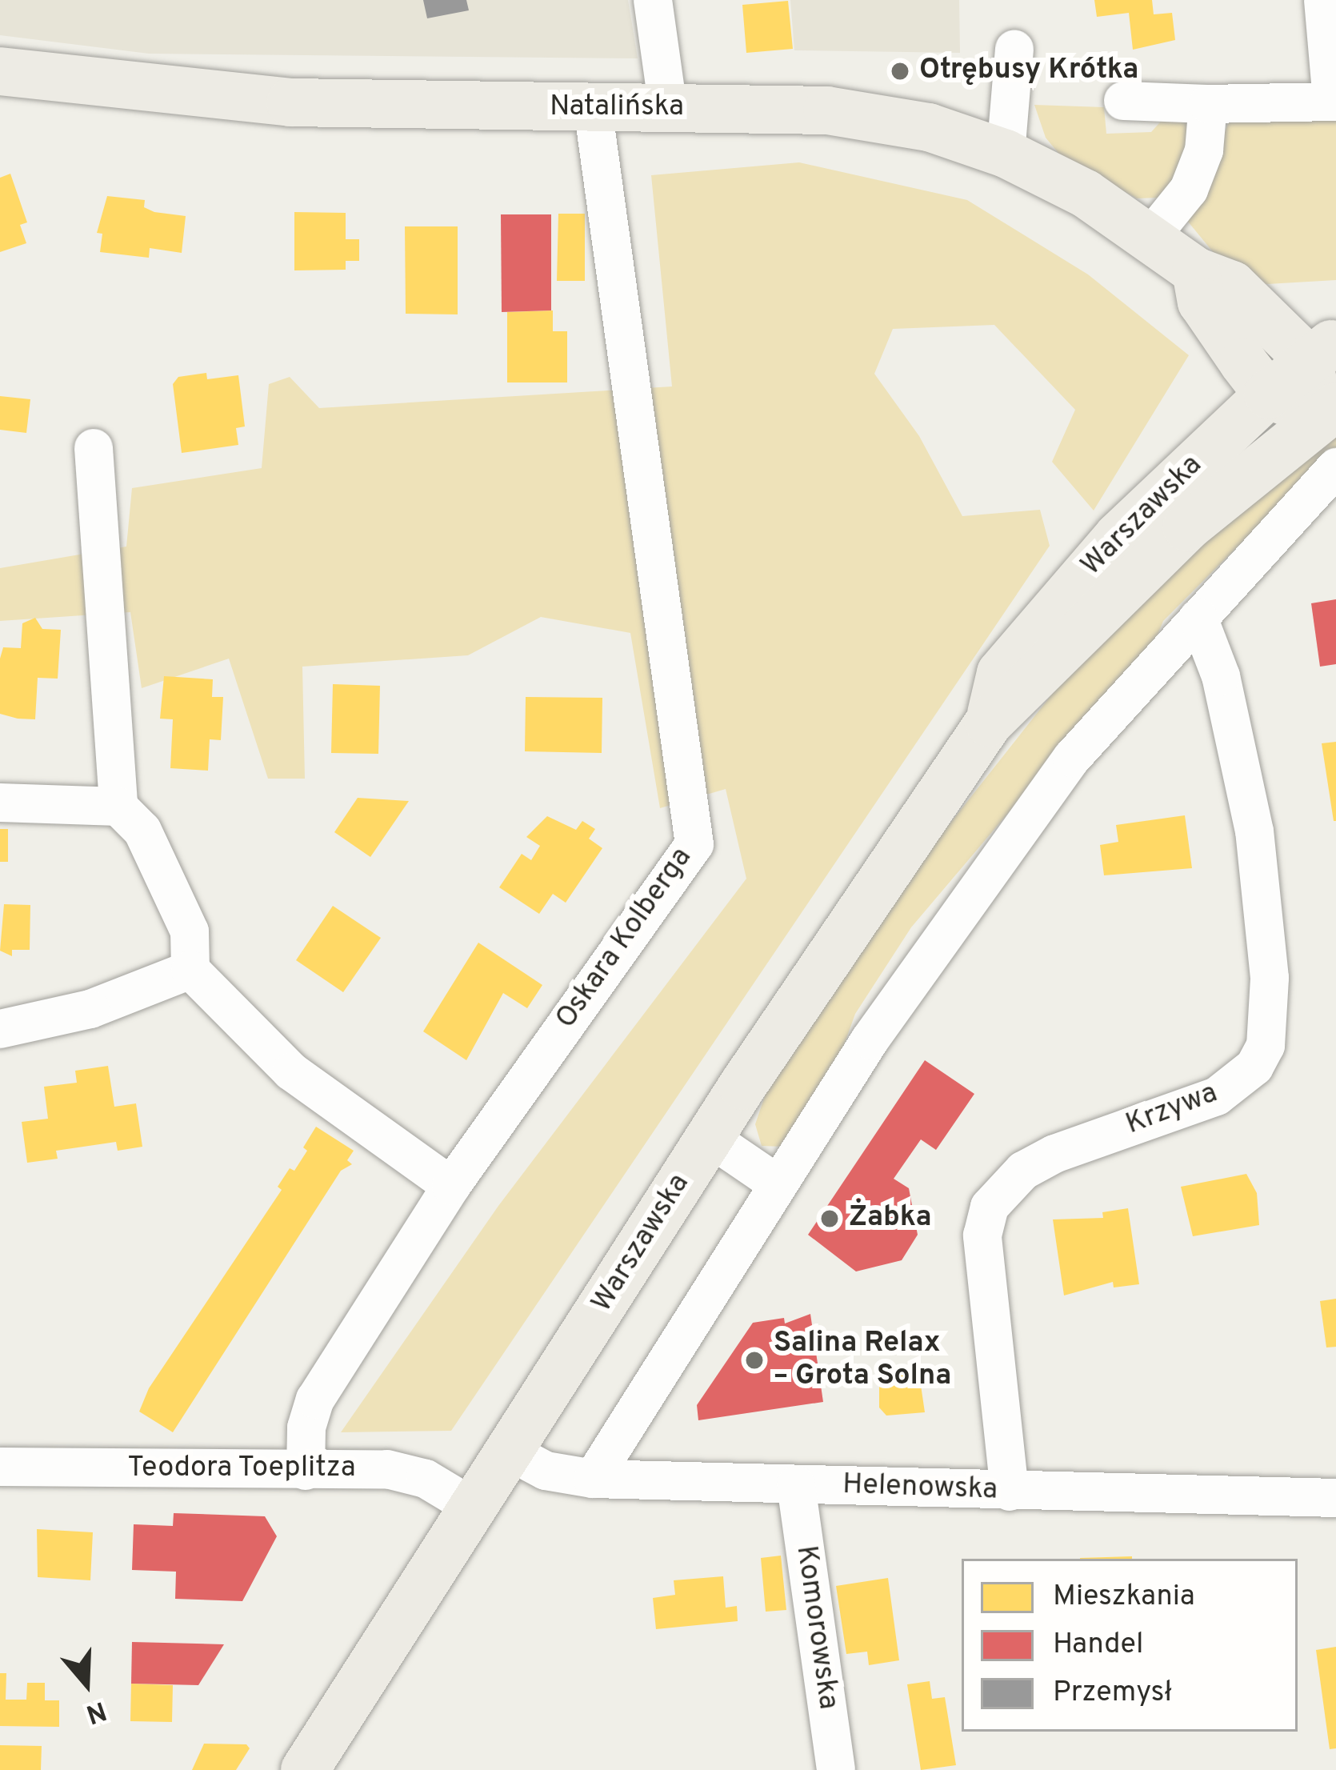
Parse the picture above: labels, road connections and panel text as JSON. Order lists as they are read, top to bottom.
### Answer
{
  "streets": {
    "main road": ["Natalińska", "Warszawska"],
    "street": [
      "Oskara Kolberga",
      "Krzywa",
      "Teodora Toeplitza",
      "Helenowska",
      "Komorowska"
    ]
  },
  "crossings": [
    ["Natalińska", "Warszawska"],
    ["Natalińska", "Oskara Kolberga"],
    ["Warszawska", "Teodora Toeplitza"],
    ["Warszawska", "Helenowska"],
    ["Oskara Kolberga", "Teodora Toeplitza"],
    ["Krzywa", "Helenowska"],
    ["Helenowska", "Komorowska"]
  ],
  "places": ["Otrębusy Krótka", "Żabka", "Salina Relax – Grota Solna"],
  "legend": ["Mieszkania", "Handel", "Przemysł"],
  "north": "bottom"
}
